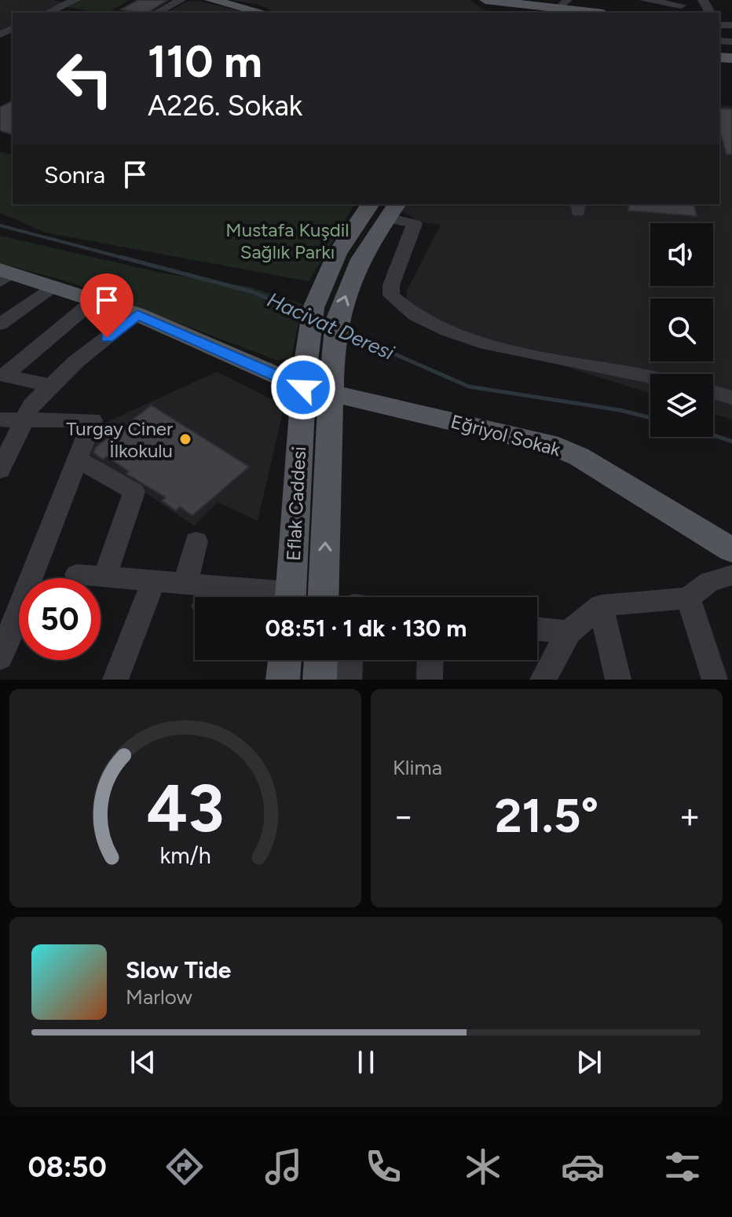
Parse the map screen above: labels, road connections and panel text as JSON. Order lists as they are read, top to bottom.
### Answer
{
  "streets": {
    "main road": ["Eğriyol Sokak", "Eflak Caddesi"]
  },
  "crossings": [
    ["Eğriyol Sokak", "Eflak Caddesi"]
  ],
  "water": ["Hacivat Deresi"],
  "parks": ["Mustafa Kuşdil Sağlık Parkı"],
  "places": ["Turgay Ciner İlkokulu"],
  "page": {
    "turn": ["110 m", "A226. Sokak"],
    "then": "Sonra",
    "limit": "50",
    "trip": "08:51 · 1 dk · 130 m",
    "tile": "Klima",
    "heat": ["−", "21.5°", "+"],
    "song": ["Slow Tide", "Marlow"],
    "tabs": "08:50",
    "gauge": ["43", "km/h"]
  }
}
